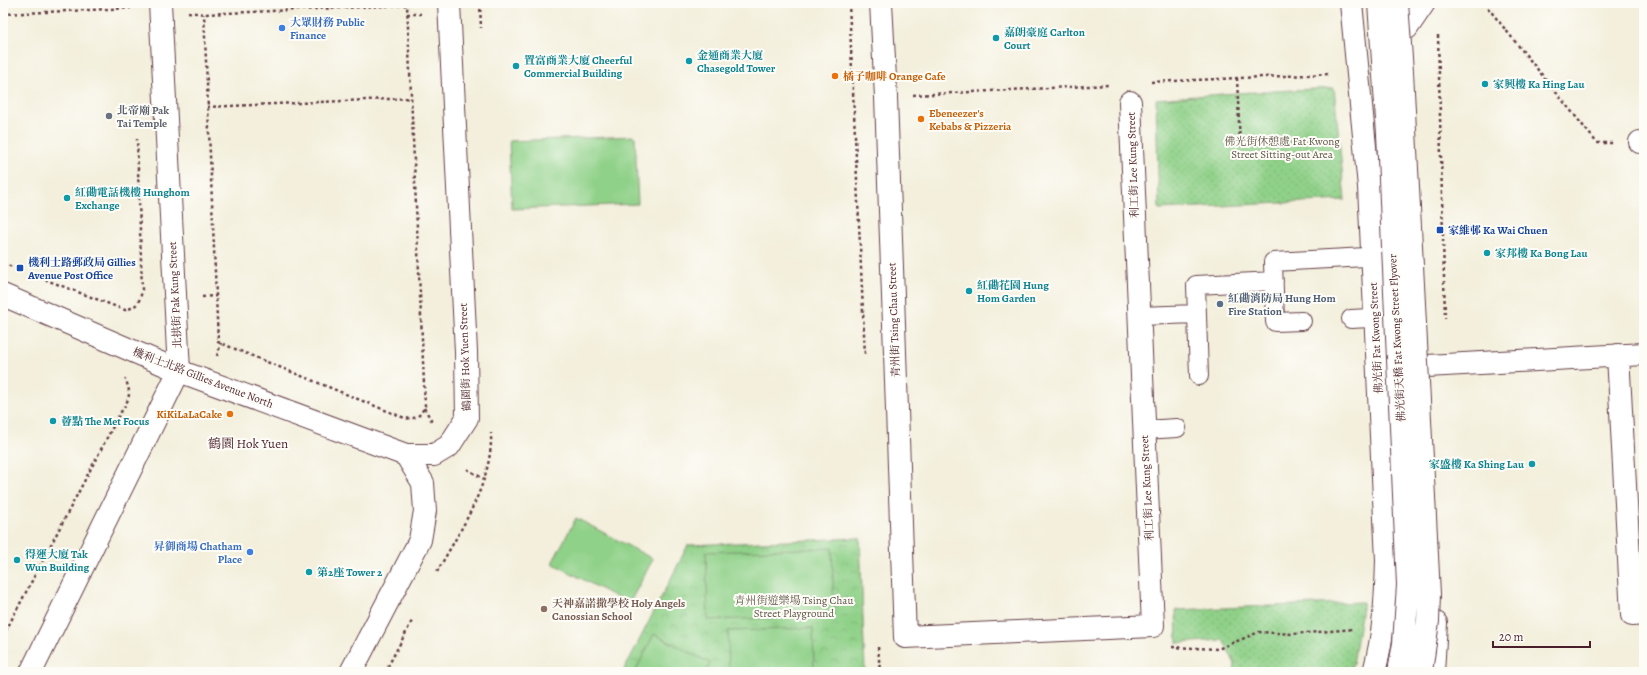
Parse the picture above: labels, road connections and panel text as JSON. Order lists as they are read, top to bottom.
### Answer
{
  "streets": {
    "street": [
      "利工街 Lee Kung Street",
      "北拱街 Pak Kung Street",
      "青州街 Tsing Chau Street",
      "佛光街 Fat Kwong Street",
      "佛光街天橋 Fat Kwong Street Flyover",
      "鶴園街 Hok Yuen Street",
      "機利士北路 Gillies Avenue North"
    ]
  },
  "crossings": [
    ["利工街 Lee Kung Street", "青州街 Tsing Chau Street"],
    ["北拱街 Pak Kung Street", "機利士北路 Gillies Avenue North"],
    ["鶴園街 Hok Yuen Street", "機利士北路 Gillies Avenue North"]
  ],
  "districts": ["鶴園 Hok Yuen"],
  "parks": ["佛光街休憩處 Fat Kwong Street Sitting-out Area", "青州街遊樂場 Tsing Chau Street Playground"],
  "places": {
    "other": [
      "大眾財務 Public Finance",
      "嘉朗豪庭 Carlton Court",
      "金通商業大廈 Chasegold Tower",
      "置富商業大廈 Cheerful Commercial Building",
      "橘子咖啡 Orange Cafe",
      "家興樓 Ka Hing Lau",
      "北帝廟 Pak Tai Temple",
      "Ebeneezer's Kebabs & Pizzeria",
      "紅磡電話機樓 Hunghom Exchange",
      "家邦樓 Ka Bong Lau",
      "紅磡花園 Hung Hom Garden",
      "紅磡消防局 Hung Hom Fire Station",
      "KiKiLaLaCake",
      "薈點 The Met Focus",
      "家盛樓 Ka Shing Lau",
      "昇御商場 Chatham Place",
      "得運大廈 Tak Wun Building",
      "第2座 Tower 2",
      "天神嘉諾撒學校 Holy Angels Canossian School"
    ],
    "transit": ["家維邨 Ka Wai Chuen", "機利士路郵政局 Gillies Avenue Post Office"]
  },
  "scale_bar": "20 m"
}
